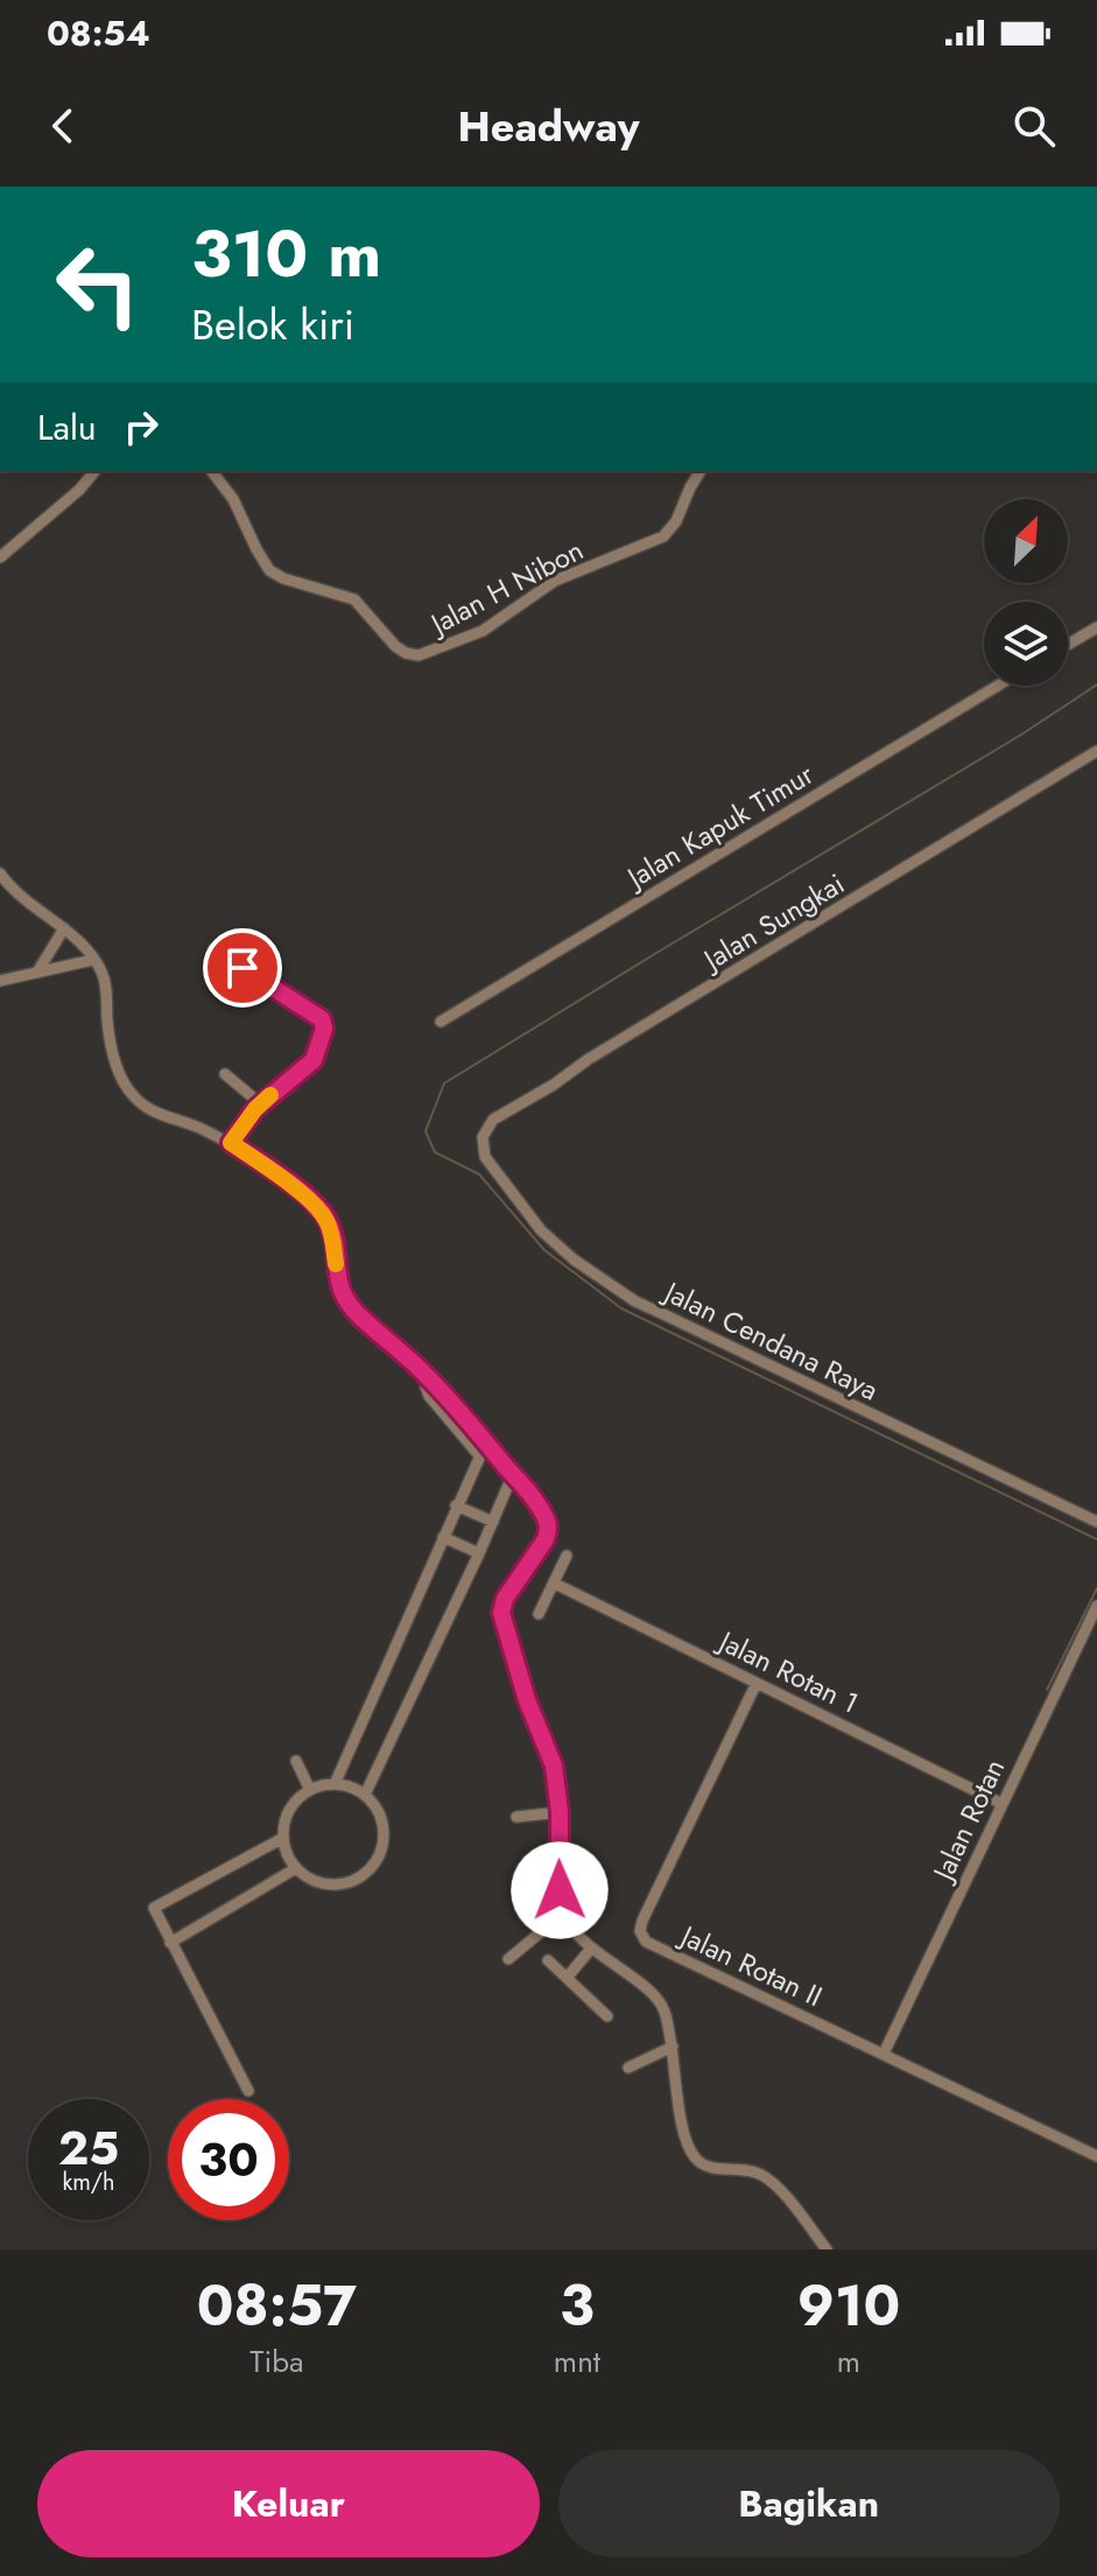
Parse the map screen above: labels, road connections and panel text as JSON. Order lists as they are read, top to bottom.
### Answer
{
  "streets": {
    "street": [
      "Jalan H Nibon",
      "Jalan Kapuk Timur",
      "Jalan Sungkai",
      "Jalan Cendana Raya",
      "Jalan Rotan 1",
      "Jalan Rotan",
      "Jalan Rotan II"
    ]
  },
  "crossings": [
    ["Jalan Sungkai", "Jalan Cendana Raya"],
    ["Jalan Rotan 1", "Jalan Rotan"],
    ["Jalan Rotan 1", "Jalan Rotan II"],
    ["Jalan Rotan", "Jalan Rotan II"]
  ],
  "north": "top right",
  "page": {
    "status": "08:54",
    "header": "Headway",
    "turn": ["310 m", "Belok kiri"],
    "then": "Lalu",
    "speed": "25 km/h",
    "limit": "30",
    "eta": [
      "08:57",
      "Tiba",
      "3",
      "mnt",
      "910",
      "m"
    ],
    "buttons": ["Keluar", "Bagikan"]
  }
}
